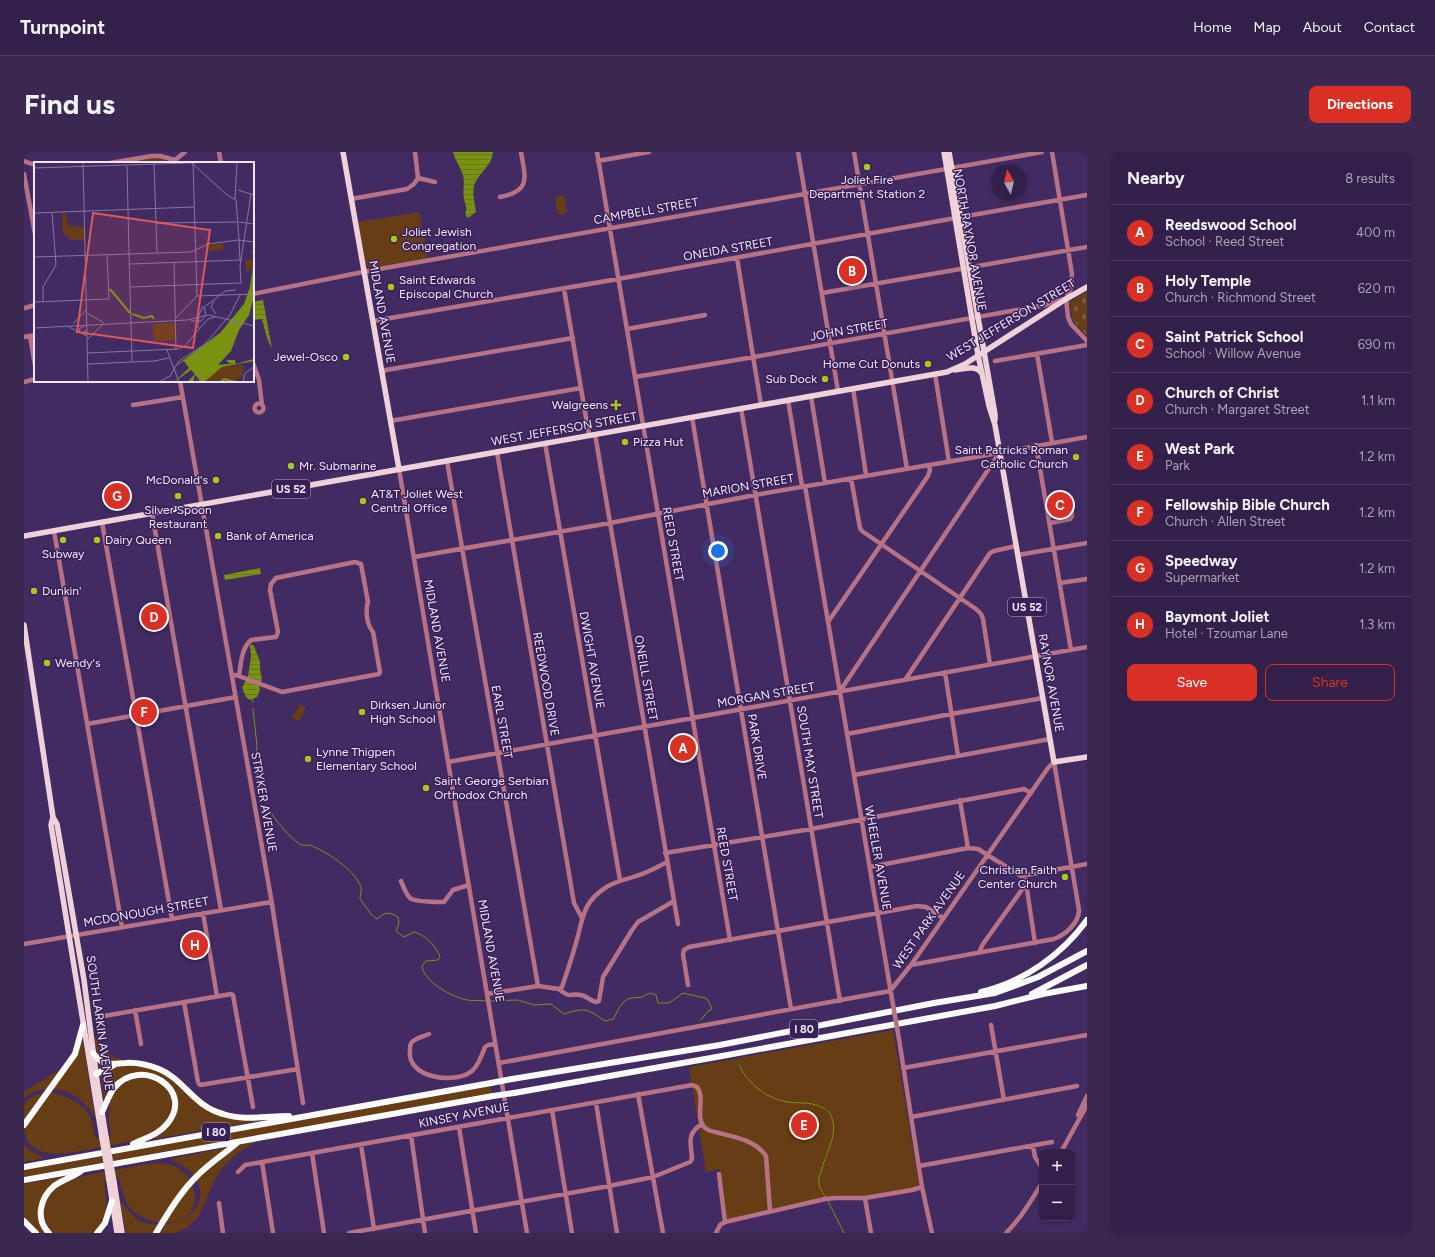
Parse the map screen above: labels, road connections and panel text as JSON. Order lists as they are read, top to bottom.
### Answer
{
  "streets": {
    "highway": ["I 80"],
    "main road": [
      "NORTH RAYNOR AVENUE",
      "MIDLAND AVENUE",
      "WEST JEFFERSON STREET",
      "US 52",
      "RAYNOR AVENUE",
      "SOUTH LARKIN AVENUE"
    ],
    "street": [
      "CAMPBELL STREET",
      "ONEIDA STREET",
      "JOHN STREET",
      "MARION STREET",
      "REED STREET",
      "DWIGHT AVENUE",
      "ONEILL STREET",
      "REEDWOOD DRIVE",
      "MORGAN STREET",
      "EARL STREET",
      "PARK DRIVE",
      "SOUTH MAY STREET",
      "STRYKER AVENUE",
      "WHEELER AVENUE",
      "MCDONOUGH STREET",
      "WEST PARK AVENUE",
      "KINSEY AVENUE"
    ]
  },
  "crossings": [
    ["CAMPBELL STREET", "NORTH RAYNOR AVENUE"],
    ["CAMPBELL STREET", "MIDLAND AVENUE"],
    ["CAMPBELL STREET", "REED STREET"],
    ["NORTH RAYNOR AVENUE", "ONEIDA STREET"],
    ["NORTH RAYNOR AVENUE", "WEST JEFFERSON STREET"],
    ["NORTH RAYNOR AVENUE", "JOHN STREET"],
    ["NORTH RAYNOR AVENUE", "RAYNOR AVENUE"],
    ["ONEIDA STREET", "MIDLAND AVENUE"],
    ["ONEIDA STREET", "REED STREET"],
    ["ONEIDA STREET", "ONEILL STREET"],
    ["MIDLAND AVENUE", "WEST JEFFERSON STREET"],
    ["MIDLAND AVENUE", "MARION STREET"],
    ["MIDLAND AVENUE", "MORGAN STREET"],
    ["MIDLAND AVENUE", "KINSEY AVENUE"],
    ["WEST JEFFERSON STREET", "JOHN STREET"],
    ["WEST JEFFERSON STREET", "US 52"],
    ["WEST JEFFERSON STREET", "REED STREET"],
    ["WEST JEFFERSON STREET", "DWIGHT AVENUE"],
    ["WEST JEFFERSON STREET", "ONEILL STREET"],
    ["WEST JEFFERSON STREET", "RAYNOR AVENUE"],
    ["WEST JEFFERSON STREET", "REEDWOOD DRIVE"],
    ["WEST JEFFERSON STREET", "EARL STREET"],
    ["WEST JEFFERSON STREET", "PARK DRIVE"],
    ["WEST JEFFERSON STREET", "SOUTH MAY STREET"],
    ["WEST JEFFERSON STREET", "STRYKER AVENUE"],
    ["WEST JEFFERSON STREET", "WHEELER AVENUE"],
    ["JOHN STREET", "REED STREET"],
    ["MARION STREET", "REED STREET"],
    ["MARION STREET", "DWIGHT AVENUE"],
    ["MARION STREET", "ONEILL STREET"],
    ["MARION STREET", "RAYNOR AVENUE"],
    ["MARION STREET", "REEDWOOD DRIVE"],
    ["MARION STREET", "EARL STREET"],
    ["MARION STREET", "PARK DRIVE"],
    ["MARION STREET", "SOUTH MAY STREET"],
    ["MARION STREET", "WHEELER AVENUE"],
    ["US 52", "RAYNOR AVENUE"],
    ["REED STREET", "MORGAN STREET"],
    ["DWIGHT AVENUE", "MORGAN STREET"],
    ["ONEILL STREET", "MORGAN STREET"],
    ["RAYNOR AVENUE", "MORGAN STREET"],
    ["RAYNOR AVENUE", "WEST PARK AVENUE"],
    ["REEDWOOD DRIVE", "MORGAN STREET"],
    ["MORGAN STREET", "EARL STREET"],
    ["MORGAN STREET", "PARK DRIVE"],
    ["MORGAN STREET", "SOUTH MAY STREET"],
    ["MORGAN STREET", "WHEELER AVENUE"],
    ["STRYKER AVENUE", "MCDONOUGH STREET"],
    ["WHEELER AVENUE", "WEST PARK AVENUE"],
    ["MCDONOUGH STREET", "SOUTH LARKIN AVENUE"]
  ],
  "places": {
    "other": [
      "Joliet Fire Department Station 2",
      "Joliet Jewish Congregation",
      "Saint Edwards Episcopal Church",
      "Jewel-Osco",
      "Home Cut Donuts",
      "Sub Dock",
      "Pizza Hut",
      "Saint Patricks Roman Catholic Church",
      "Mr. Submarine",
      "McDonald's",
      "Silver Spoon Restaurant",
      "AT&T Joliet West Central Office",
      "Bank of America",
      "Subway",
      "Dairy Queen",
      "Dunkin'",
      "Wendy's",
      "Dirksen Junior High School",
      "Lynne Thigpen Elementary School",
      "Saint George Serbian Orthodox Church",
      "Christian Faith Center Church"
    ],
    "health": ["Walgreens"]
  },
  "north": "top",
  "page": {
    "header": "Turnpoint",
    "nav": [
      "Home",
      "Map",
      "About",
      "Contact"
    ],
    "buttons": [
      "Directions",
      ["Save", "Share"]
    ],
    "title": "Find us",
    "heading": ["Nearby", "8 results"],
    "list": [
      {
        "mark": "A",
        "name": "Reedswood School",
        "note": "School · Reed Street",
        "value": "400 m"
      },
      {
        "mark": "B",
        "name": "Holy Temple",
        "note": "Church · Richmond Street",
        "value": "620 m"
      },
      {
        "mark": "C",
        "name": "Saint Patrick School",
        "note": "School · Willow Avenue",
        "value": "690 m"
      },
      {
        "mark": "D",
        "name": "Church of Christ",
        "note": "Church · Margaret Street",
        "value": "1.1 km"
      },
      {
        "mark": "E",
        "name": "West Park",
        "note": "Park",
        "value": "1.2 km"
      },
      {
        "mark": "F",
        "name": "Fellowship Bible Church",
        "note": "Church · Allen Street",
        "value": "1.2 km"
      },
      {
        "mark": "G",
        "name": "Speedway",
        "note": "Supermarket",
        "value": "1.2 km"
      },
      {
        "mark": "H",
        "name": "Baymont Joliet",
        "note": "Hotel · Tzoumar Lane",
        "value": "1.3 km"
      }
    ],
    "pins": [
      "B",
      "G",
      "C",
      "D",
      "F",
      "A",
      "H",
      "E"
    ],
    "map_buttons": ["+", "−"]
  }
}
